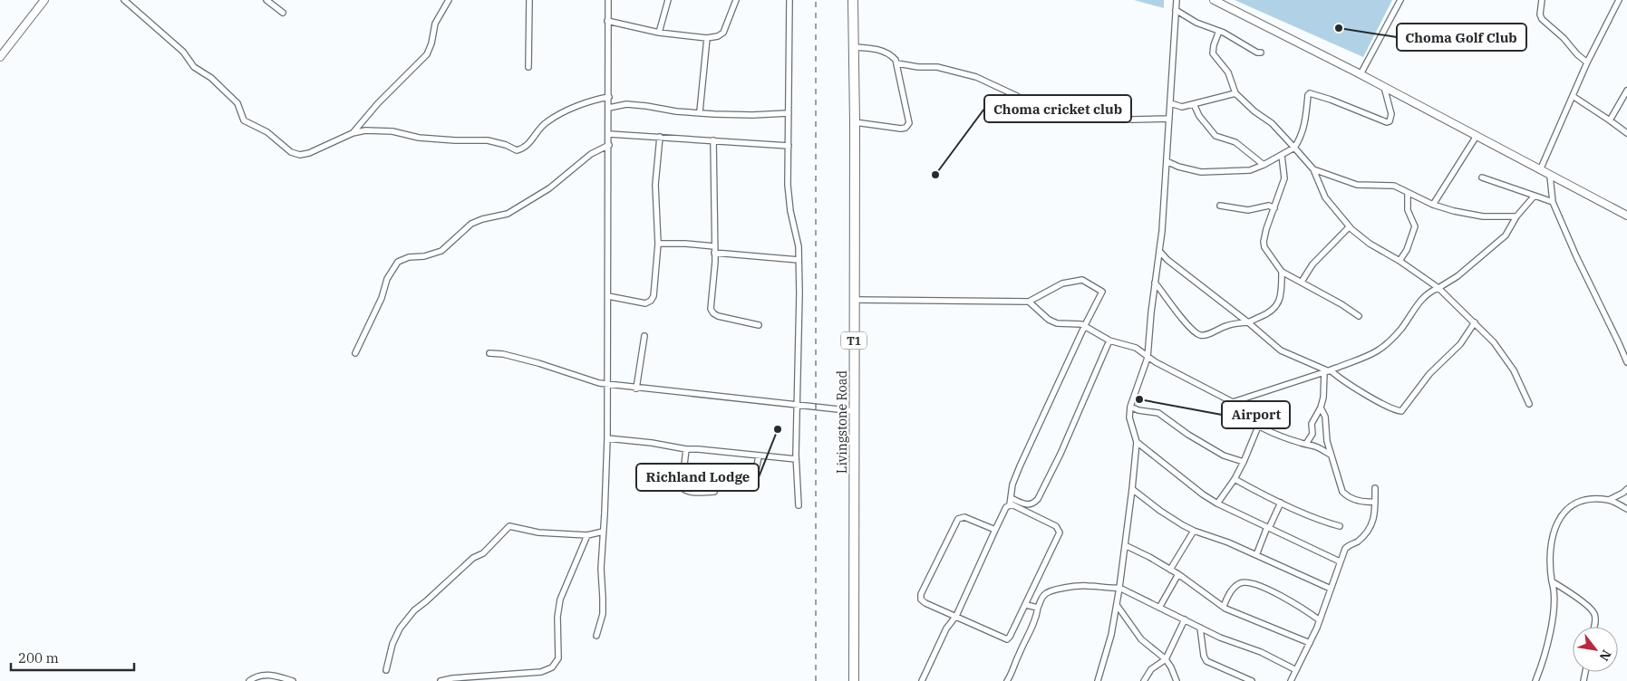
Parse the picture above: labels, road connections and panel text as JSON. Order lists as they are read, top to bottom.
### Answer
{
  "streets": {
    "highway": ["T1", "Livingstone Road"]
  },
  "places": [
    "Choma Golf Club",
    "Choma cricket club",
    "Airport",
    "Richland Lodge"
  ],
  "scale_bar": "200 m",
  "north": "bottom right"
}
